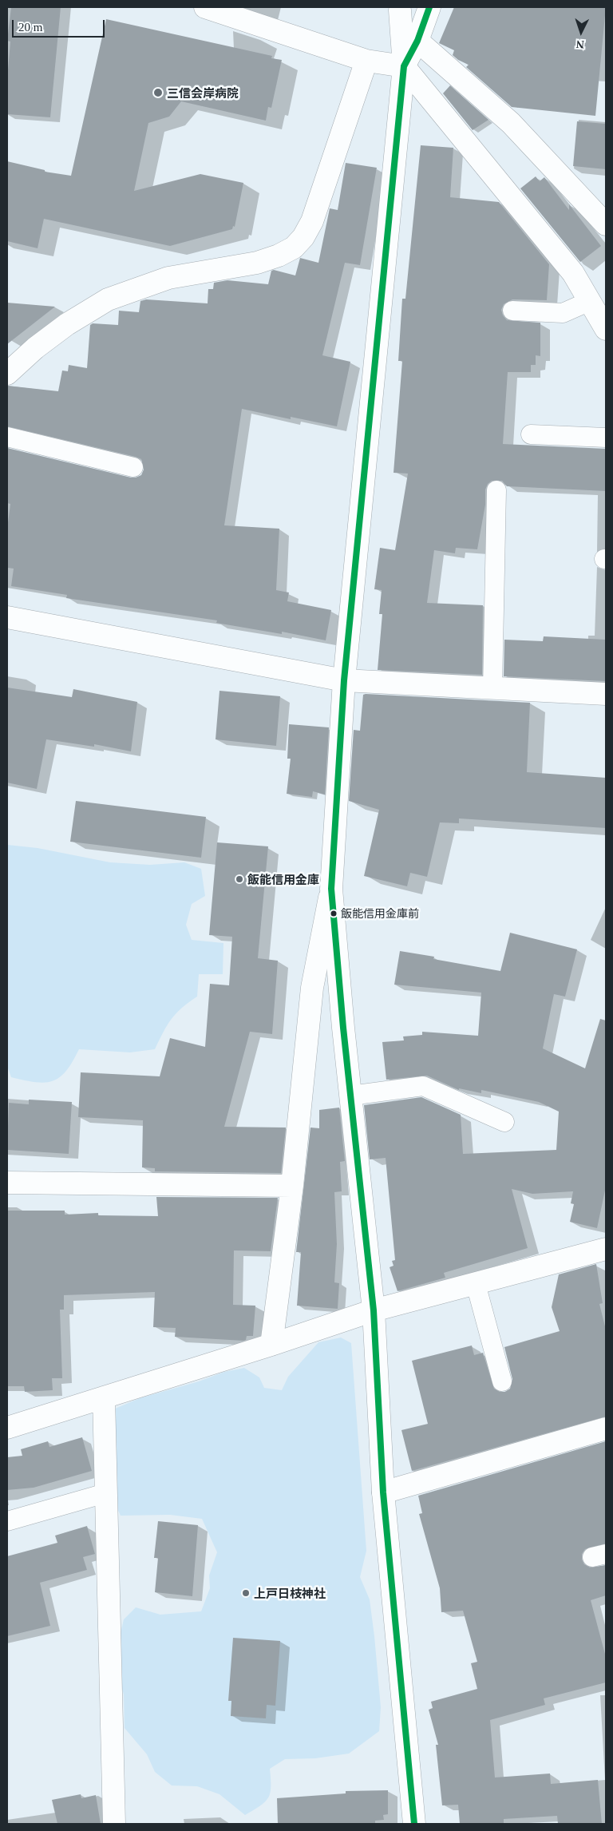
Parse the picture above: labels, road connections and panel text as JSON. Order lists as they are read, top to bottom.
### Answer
{
  "places": [
    "三信会岸病院",
    "飯能信用金庫",
    "飯能信用金庫前",
    "上戸日枝神社"
  ],
  "scale_bar": "20 m",
  "north": "bottom"
}
